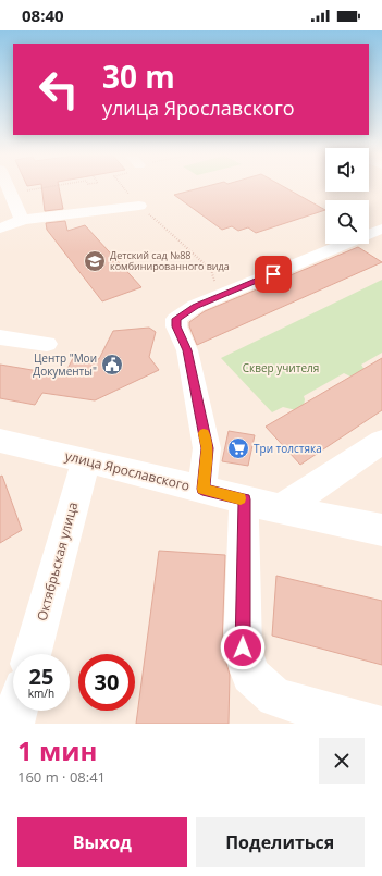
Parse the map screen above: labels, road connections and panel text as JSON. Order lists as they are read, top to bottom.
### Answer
{
  "streets": {
    "street": ["улица Ярославского", "Октябрьская улица"]
  },
  "crossings": [
    ["улица Ярославского", "Октябрьская улица"]
  ],
  "parks": ["Сквер учителя"],
  "places": {
    "school or university": ["Детский сад №88 комбинированного вида"],
    "public building": ["Центр \"Мои Документы\""],
    "supermarket": ["Три толстяка"]
  },
  "page": {
    "status": "08:40",
    "turn": ["30 m", "улица Ярославского"],
    "speed": "25 km/h",
    "limit": "30",
    "heading": ["1 мин", "160 m · 08:41"],
    "buttons": ["Выход", "Поделиться"]
  }
}
